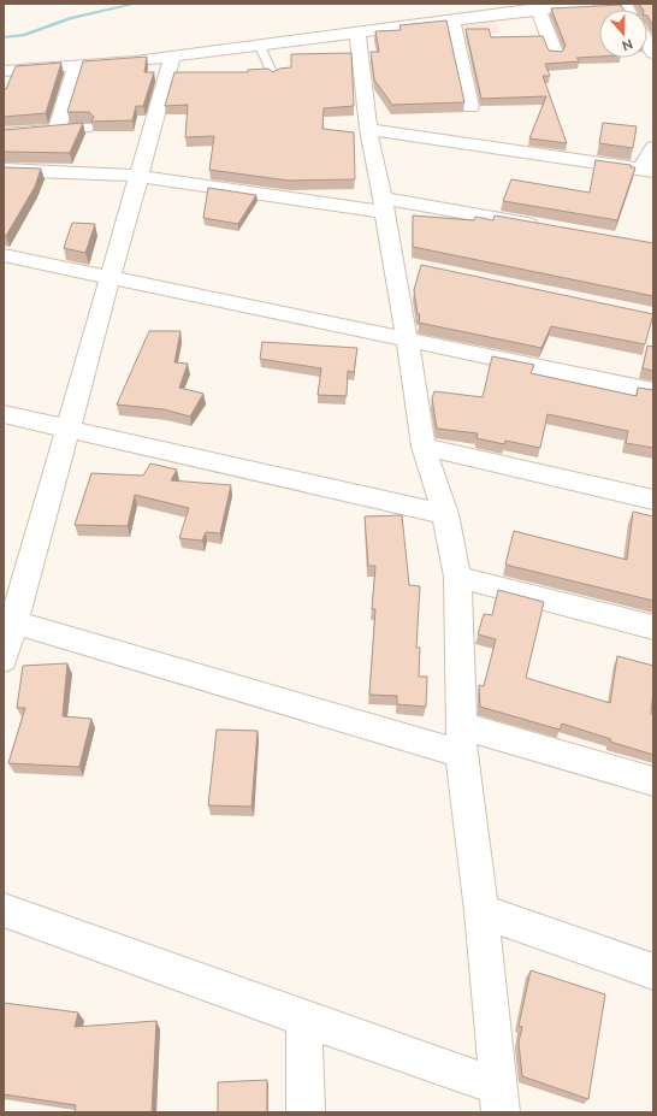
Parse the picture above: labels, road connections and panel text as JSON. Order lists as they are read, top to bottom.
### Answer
{
  "north": "bottom"
}
